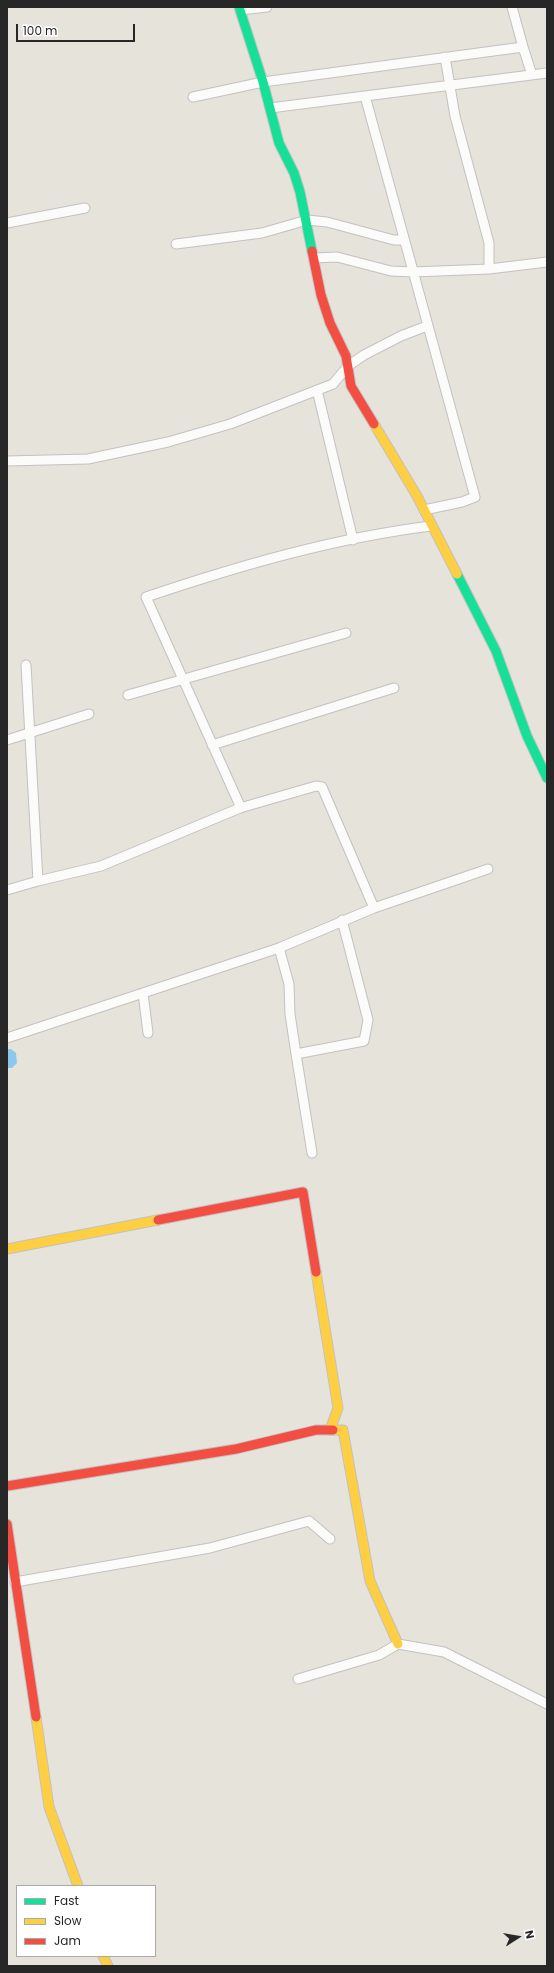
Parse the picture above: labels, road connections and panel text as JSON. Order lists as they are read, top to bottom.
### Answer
{
  "legend": ["Fast", "Slow", "Jam"],
  "scale_bar": "100 m",
  "north": "right"
}
